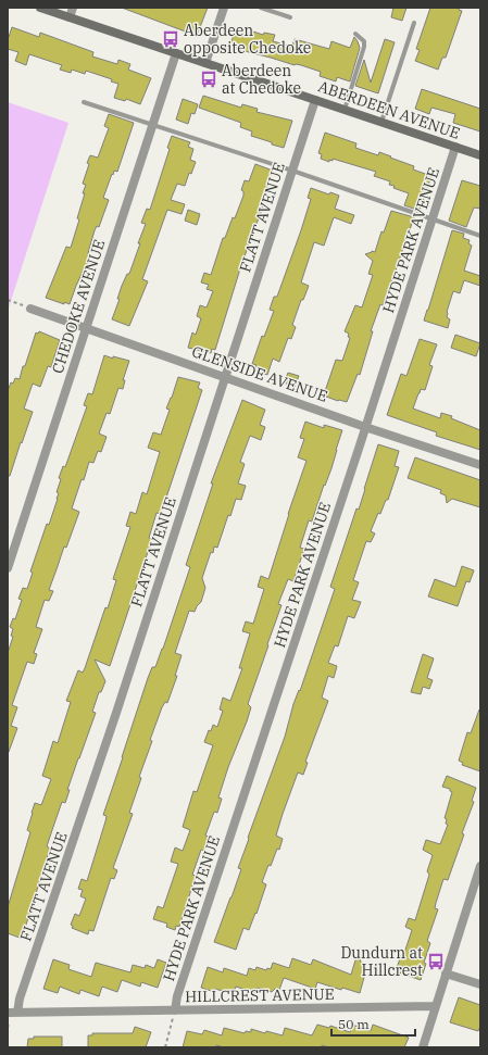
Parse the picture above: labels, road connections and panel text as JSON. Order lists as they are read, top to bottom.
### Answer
{
  "streets": {
    "main road": ["ABERDEEN AVENUE"],
    "street": [
      "FLATT AVENUE",
      "HYDE PARK AVENUE",
      "CHEDOKE AVENUE",
      "GLENSIDE AVENUE",
      "HILLCREST AVENUE"
    ]
  },
  "crossings": [
    ["ABERDEEN AVENUE", "FLATT AVENUE"],
    ["ABERDEEN AVENUE", "HYDE PARK AVENUE"],
    ["ABERDEEN AVENUE", "CHEDOKE AVENUE"],
    ["FLATT AVENUE", "GLENSIDE AVENUE"],
    ["FLATT AVENUE", "HILLCREST AVENUE"],
    ["HYDE PARK AVENUE", "GLENSIDE AVENUE"],
    ["HYDE PARK AVENUE", "HILLCREST AVENUE"],
    ["CHEDOKE AVENUE", "GLENSIDE AVENUE"]
  ],
  "places": {
    "bus stop": ["Aberdeen opposite Chedoke", "Aberdeen at Chedoke", "Dundurn at Hillcrest"]
  },
  "scale_bar": "50 m"
}
